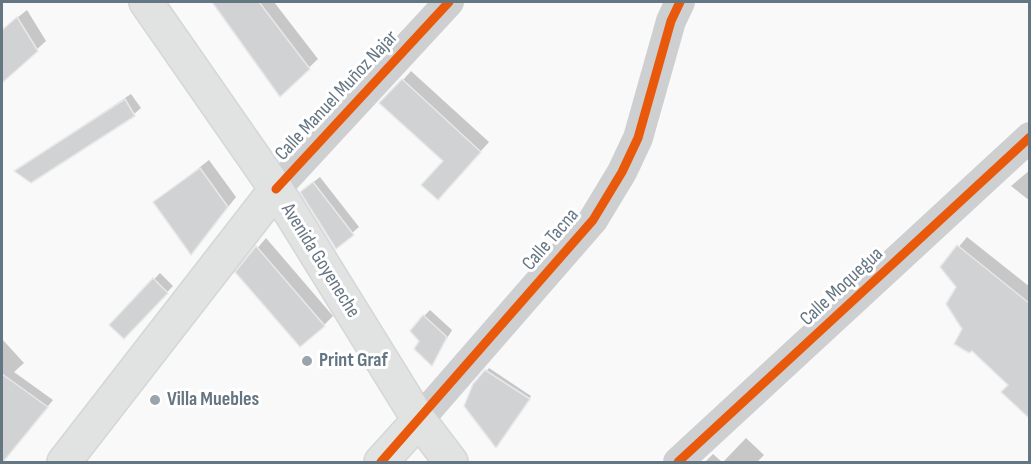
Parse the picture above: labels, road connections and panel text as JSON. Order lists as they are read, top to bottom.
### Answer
{
  "streets": {
    "main road": ["Calle Manuel Muñoz Najar", "Calle Tacna", "Avenida Goyeneche"],
    "street": ["Calle Moquegua"]
  },
  "crossings": [
    ["Calle Manuel Muñoz Najar", "Avenida Goyeneche"],
    ["Calle Tacna", "Avenida Goyeneche"]
  ],
  "places": ["Print Graf", "Villa Muebles"]
}
